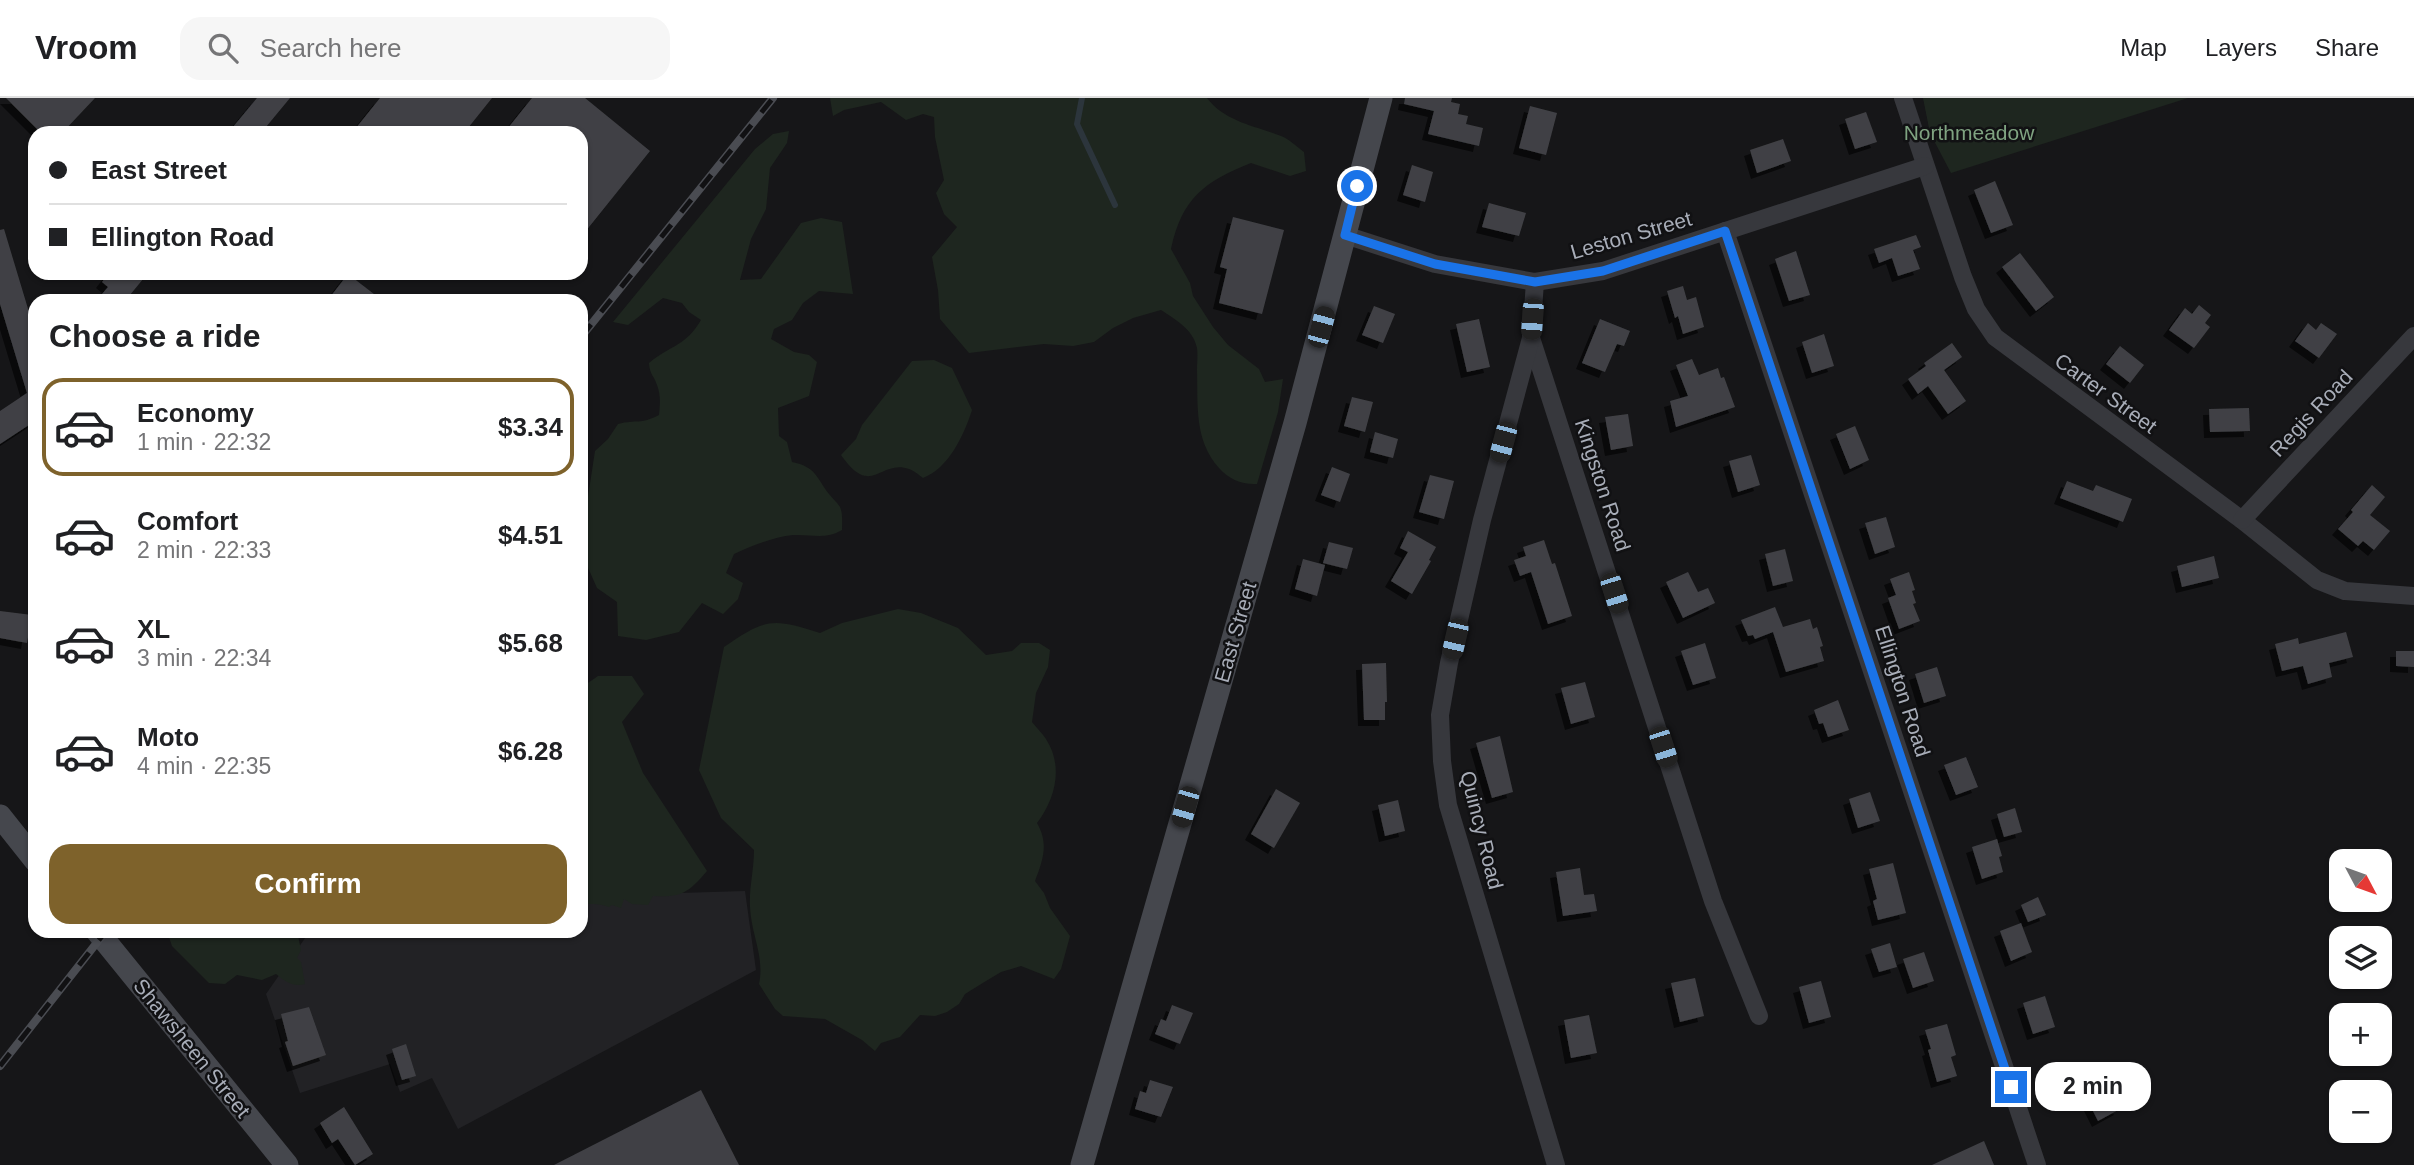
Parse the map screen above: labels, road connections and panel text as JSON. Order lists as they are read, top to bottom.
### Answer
{
  "streets": {
    "main road": ["East Street", "Shawsheen Street"],
    "street": [
      "Leston Street",
      "Carter Street",
      "Regis Road",
      "Kingston Road",
      "Ellington Road",
      "Quincy Road"
    ]
  },
  "crossings": [
    ["Leston Street", "Carter Street"],
    ["Leston Street", "Kingston Road"],
    ["Leston Street", "East Street"],
    ["Leston Street", "Ellington Road"],
    ["Carter Street", "Regis Road"],
    ["Kingston Road", "Quincy Road"]
  ],
  "parks": ["Northmeadow"],
  "north": "bottom right",
  "page": {
    "header": "Vroom",
    "search": "Search here",
    "nav": ["Map", "Layers", "Share"],
    "banner": ["East Street", "Ellington Road"],
    "heading": "Choose a ride",
    "list": [
      {
        "name": "Economy",
        "note": "1 min · 22:32",
        "value": "$3.34"
      },
      {
        "name": "Comfort",
        "note": "2 min · 22:33",
        "value": "$4.51"
      },
      {
        "name": "XL",
        "note": "3 min · 22:34",
        "value": "$5.68"
      },
      {
        "name": "Moto",
        "note": "4 min · 22:35",
        "value": "$6.28"
      }
    ],
    "buttons": "Confirm",
    "map_buttons": ["+", "−"],
    "bubble": "2 min"
  }
}
